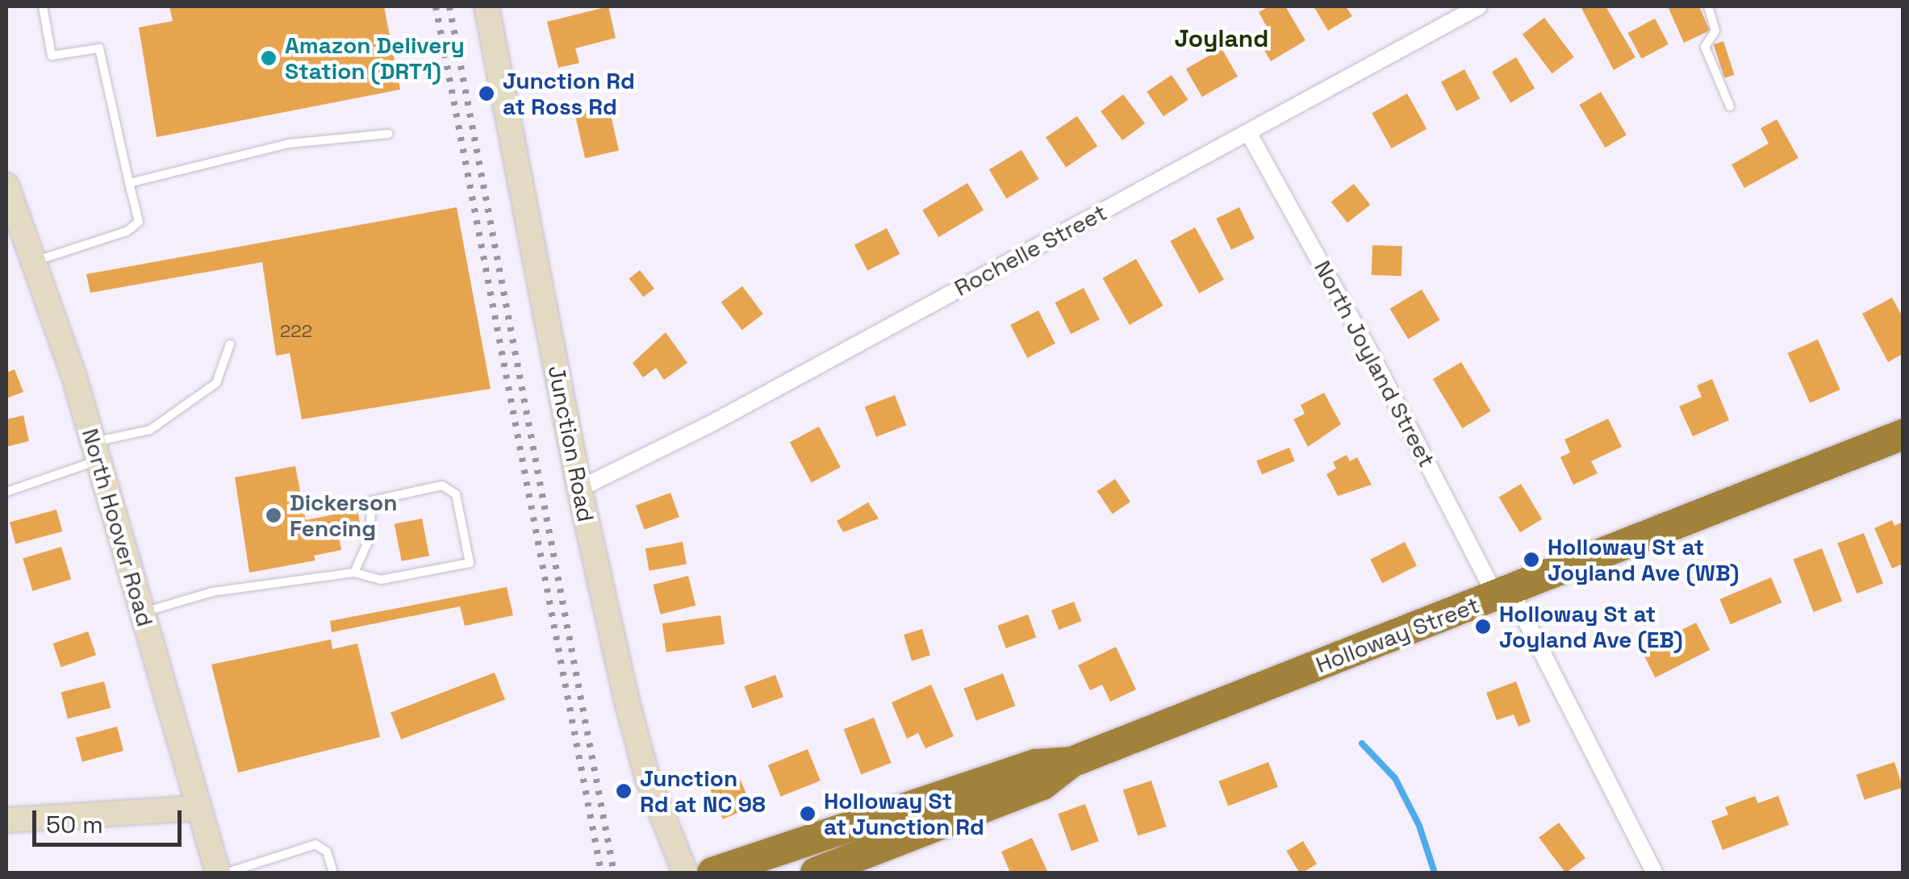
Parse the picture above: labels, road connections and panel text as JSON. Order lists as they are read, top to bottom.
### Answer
{
  "streets": {
    "highway": ["Holloway Street"],
    "street": [
      "Rochelle Street",
      "North Joyland Street",
      "Junction Road",
      "North Hoover Road"
    ]
  },
  "crossings": [
    ["Rochelle Street", "North Joyland Street"],
    ["Rochelle Street", "Junction Road"],
    ["North Joyland Street", "Holloway Street"]
  ],
  "districts": ["Joyland"],
  "places": [
    "Amazon Delivery Station (DRT1)",
    "Junction Rd at Ross Rd",
    "Dickerson Fencing",
    "Holloway St at Joyland Ave (WB)",
    "Holloway St at Joyland Ave (EB)",
    "Junction Rd at NC 98",
    "Holloway St at Junction Rd"
  ],
  "house_numbers": ["222"],
  "scale_bar": "50 m"
}
